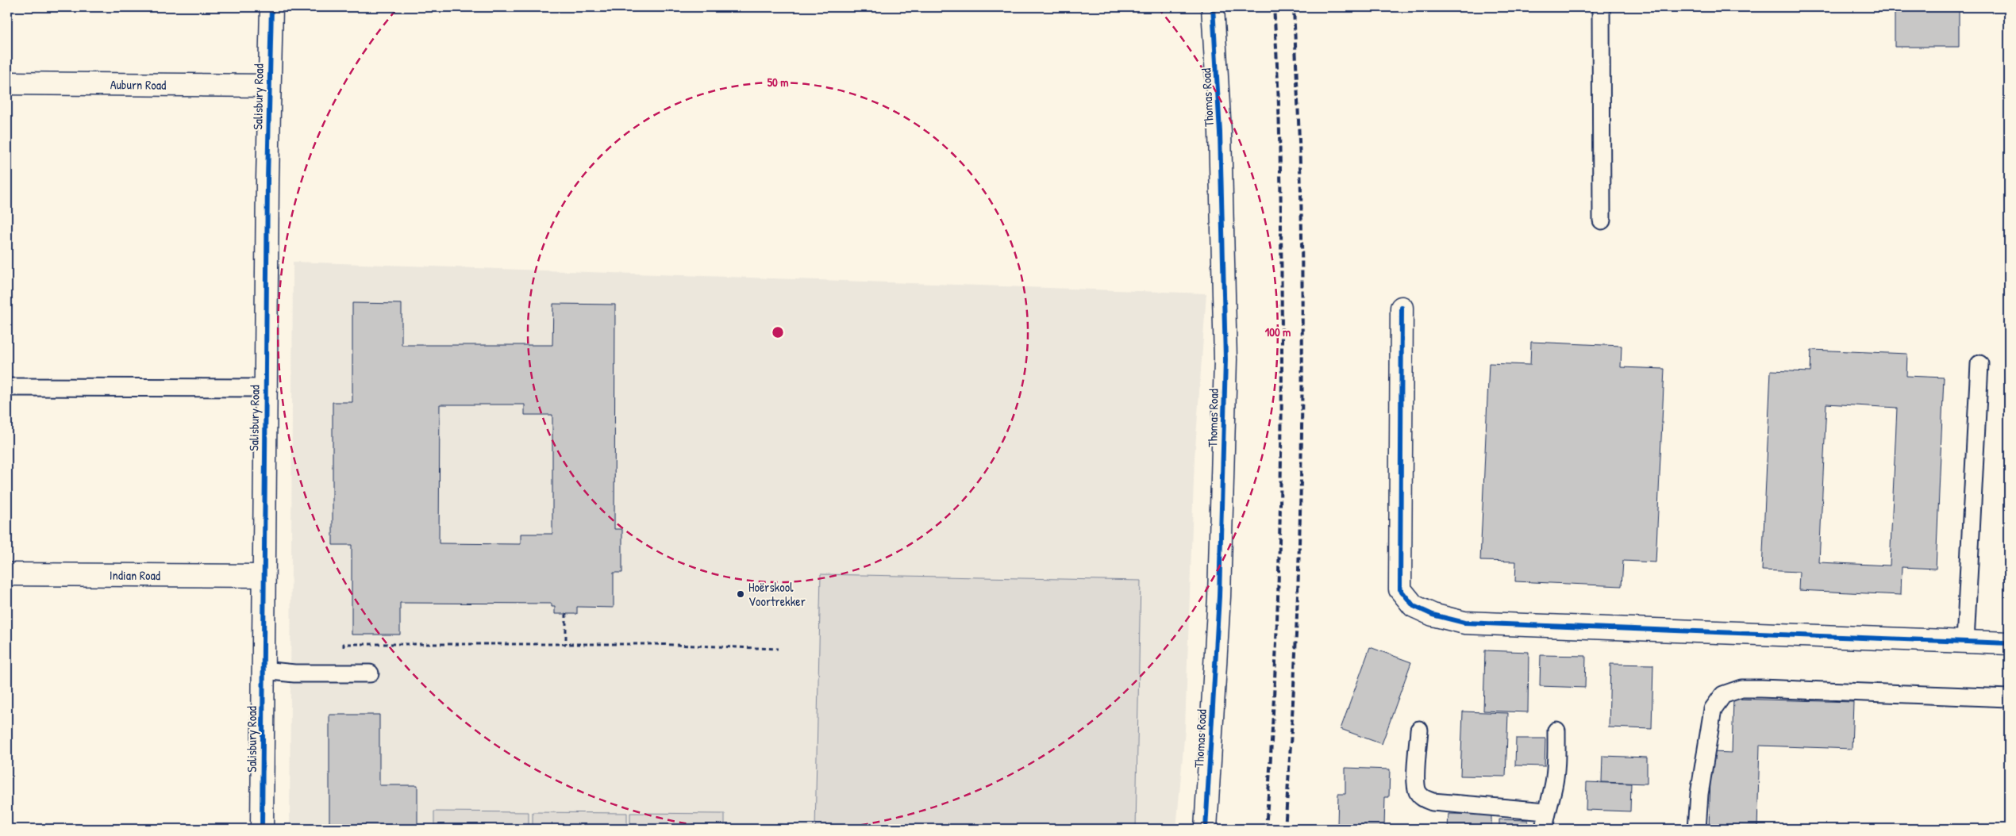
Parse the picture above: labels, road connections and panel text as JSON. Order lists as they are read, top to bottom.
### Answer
{
  "streets": {
    "street": [
      "Auburn Road",
      "Salisbury Road",
      "Thomas Road",
      "Indian Road"
    ]
  },
  "crossings": [
    ["Auburn Road", "Salisbury Road"],
    ["Salisbury Road", "Indian Road"]
  ],
  "places": ["Hoërskool Voortrekker"],
  "rings": ["50 m", "100 m"]
}
